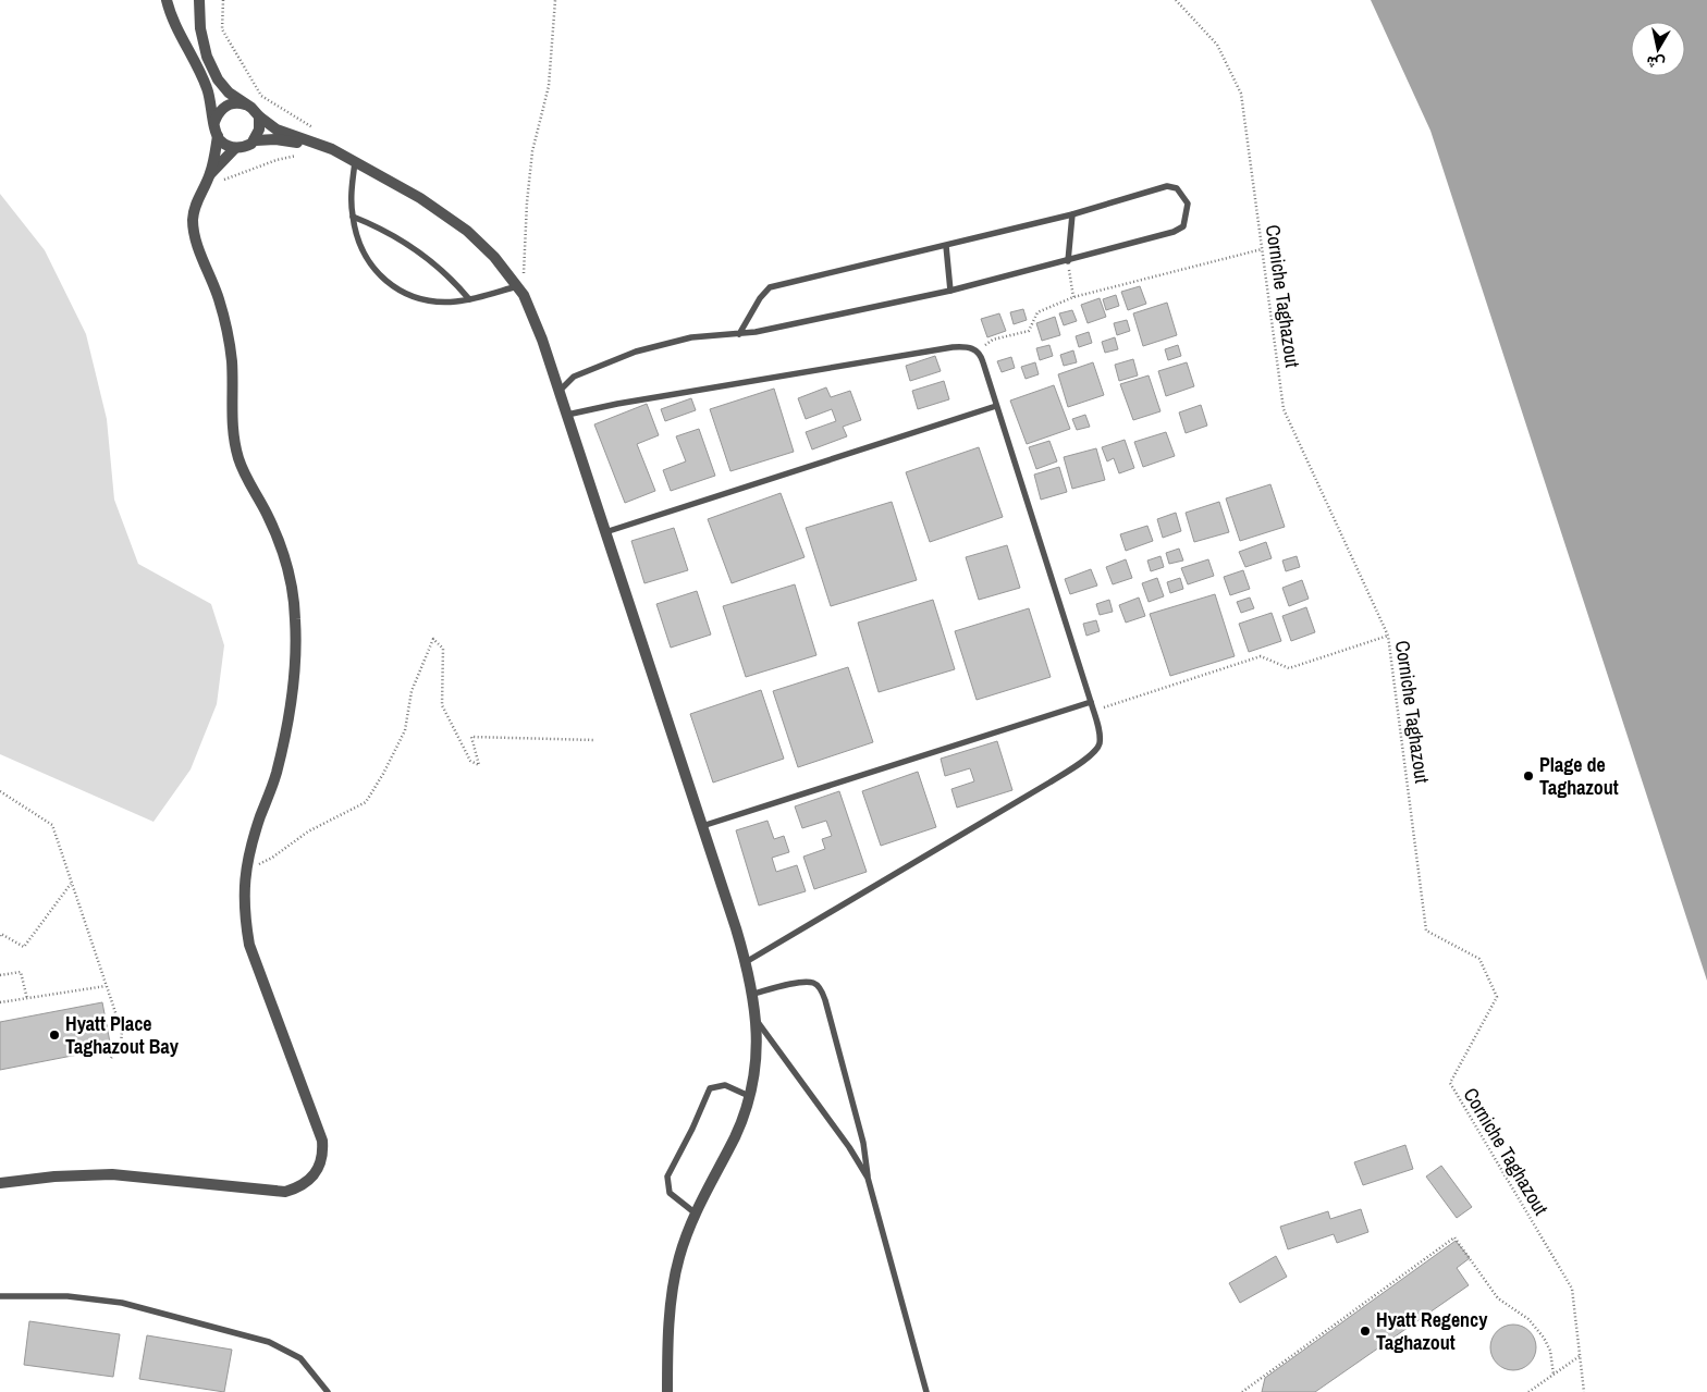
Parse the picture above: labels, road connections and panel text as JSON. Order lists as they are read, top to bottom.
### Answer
{
  "streets": {
    "path": ["Corniche Taghazout"]
  },
  "places": ["Plage de Taghazout", "Hyatt Place Taghazout Bay", "Hyatt Regency Taghazout"],
  "north": "bottom"
}
